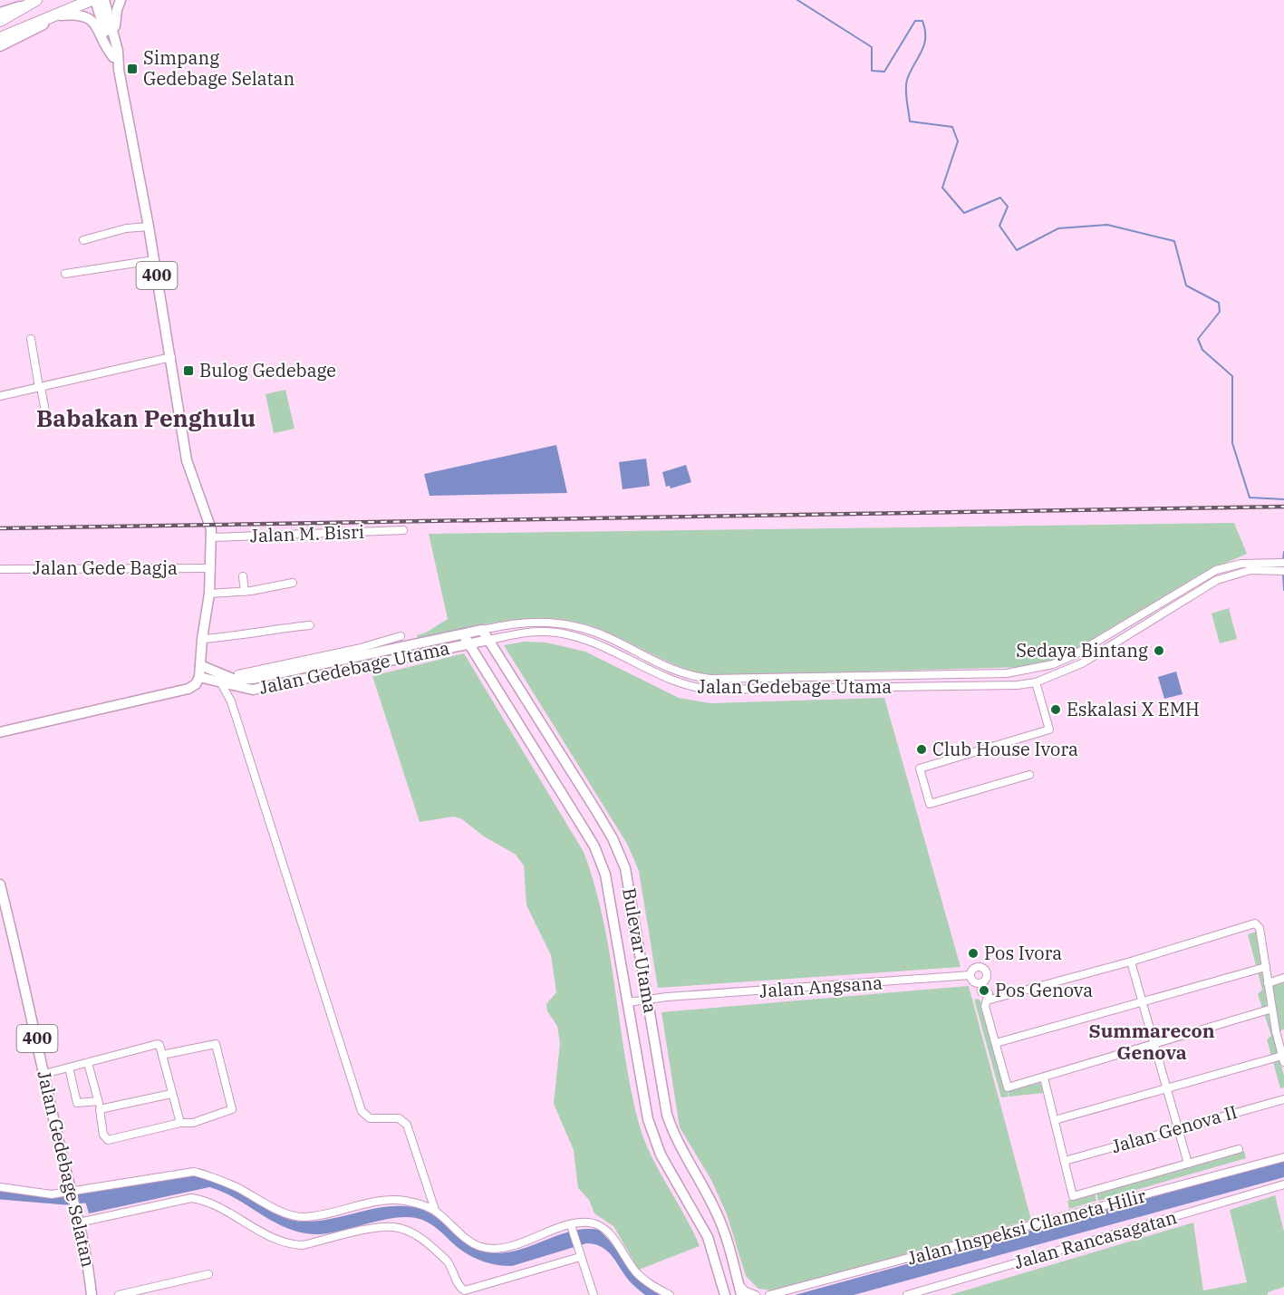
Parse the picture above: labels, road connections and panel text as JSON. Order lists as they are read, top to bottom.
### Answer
{
  "streets": {
    "main road": [
      "400",
      "Jalan Gedebage Utama",
      "Bulevar Utama",
      "Jalan Gedebage Selatan"
    ],
    "street": [
      "Jalan M. Bisri",
      "Jalan Gede Bagja",
      "Jalan Angsana",
      "Jalan Genova II",
      "Jalan Inspeksi Cilameta Hilir",
      "Jalan Rancasagatan"
    ]
  },
  "crossings": [
    ["400", "Jalan M. Bisri"],
    ["400", "Jalan Gede Bagja"],
    ["400", "Jalan Gedebage Utama"],
    ["Jalan Gedebage Utama", "Bulevar Utama"],
    ["Bulevar Utama", "Jalan Angsana"]
  ],
  "districts": ["Babakan Penghulu", "Summarecon Genova"],
  "places": {
    "transit": ["Simpang Gedebage Selatan", "Bulog Gedebage"],
    "other": [
      "Sedaya Bintang",
      "Eskalasi X EMH",
      "Club House Ivora",
      "Pos Ivora",
      "Pos Genova"
    ]
  }
}
